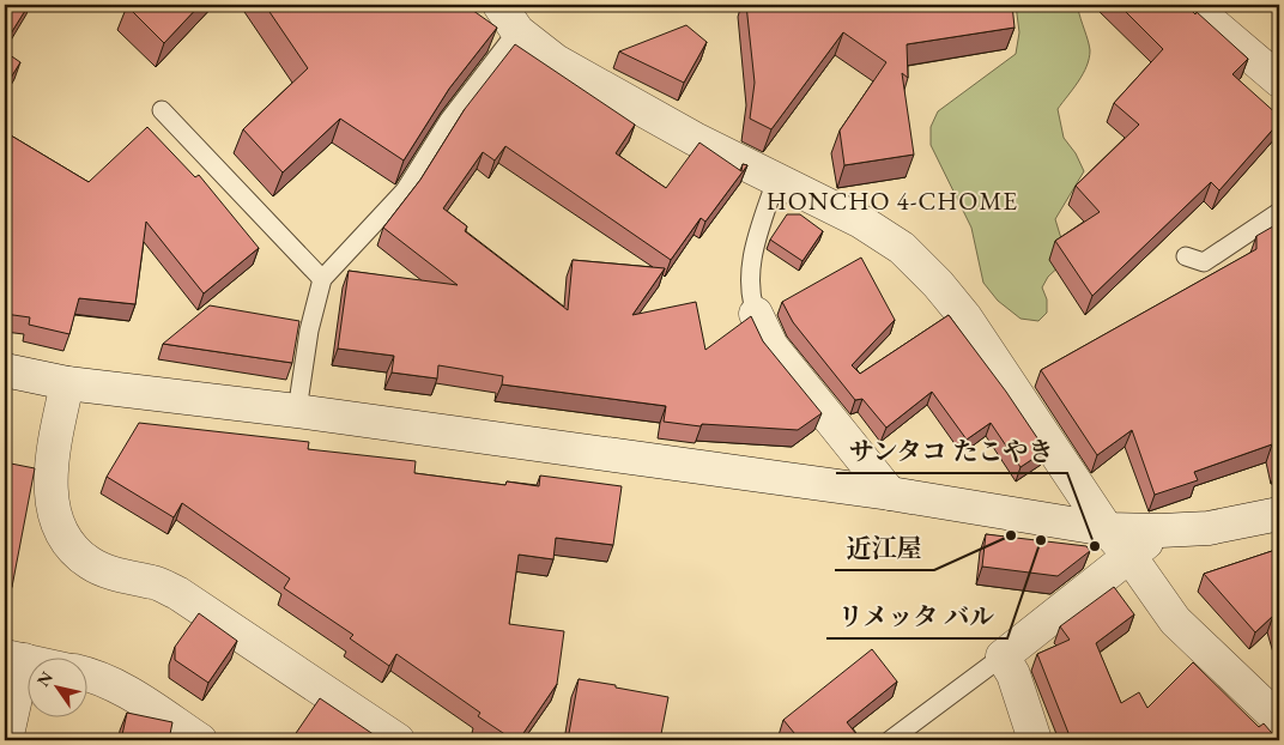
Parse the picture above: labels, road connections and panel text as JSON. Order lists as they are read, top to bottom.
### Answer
{
  "districts": ["HONCHO 4-CHOME"],
  "places": ["近江屋", "リメッタ バル", "サンタコ たこやき"],
  "north": "top left"
}
